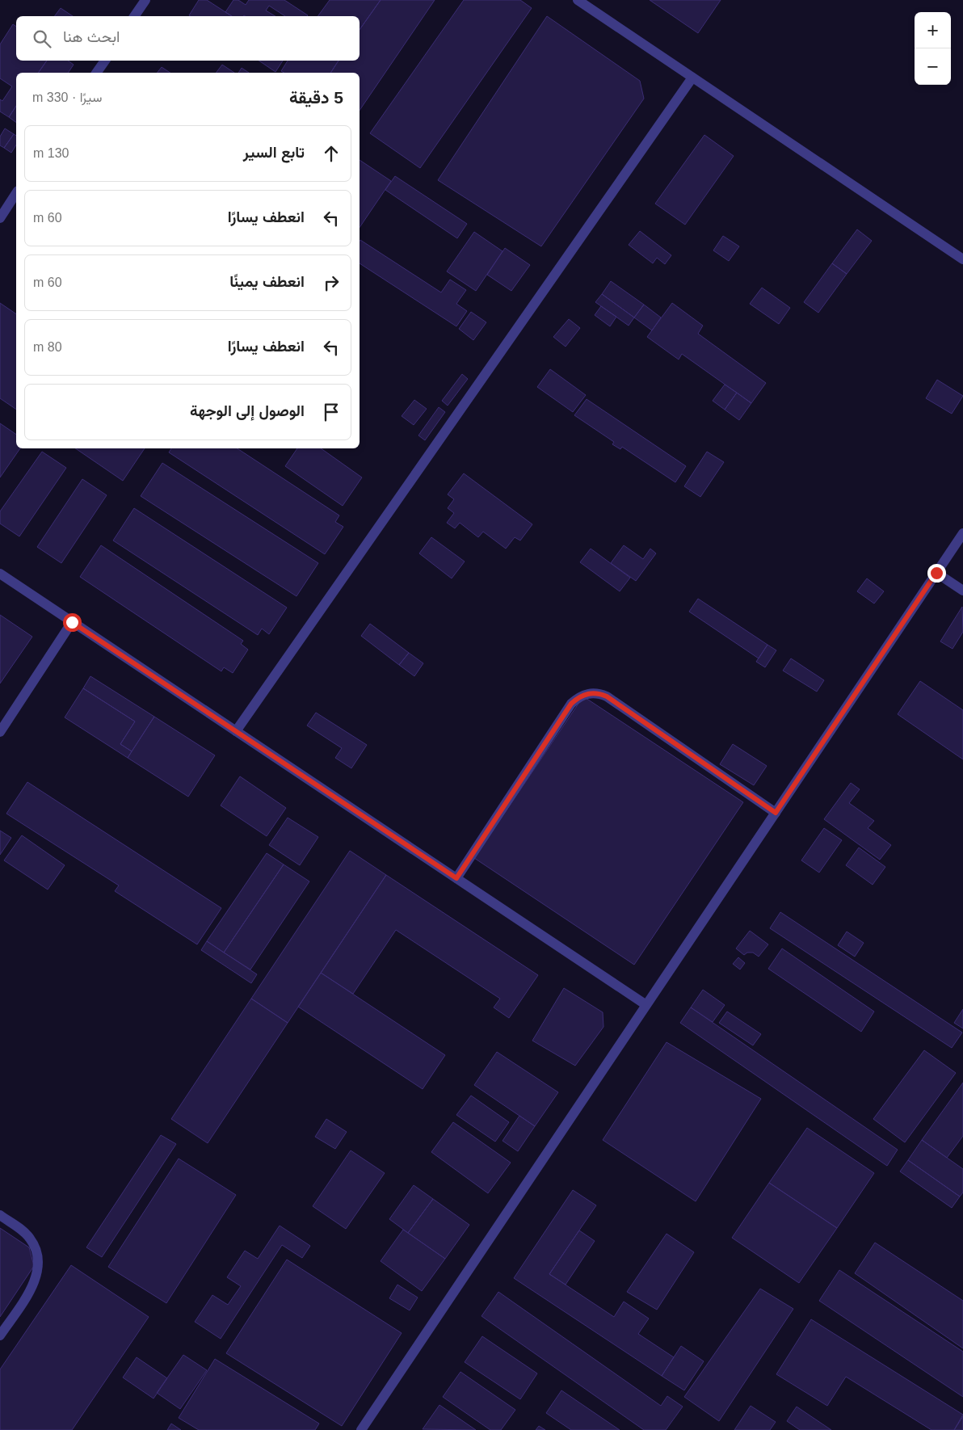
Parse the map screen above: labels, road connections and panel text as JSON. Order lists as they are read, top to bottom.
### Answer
{
  "page": {
    "map_buttons": ["+", "−"],
    "search": "ابحث هنا",
    "heading": ["5 دقيقة", "سيرًا · 330 m"],
    "list": [
      ["تابع السير", "130 m"],
      ["انعطف يسارًا", "60 m"],
      ["انعطف يمينًا", "60 m"],
      ["انعطف يسارًا", "80 m"],
      "الوصول إلى الوجهة"
    ]
  }
}
